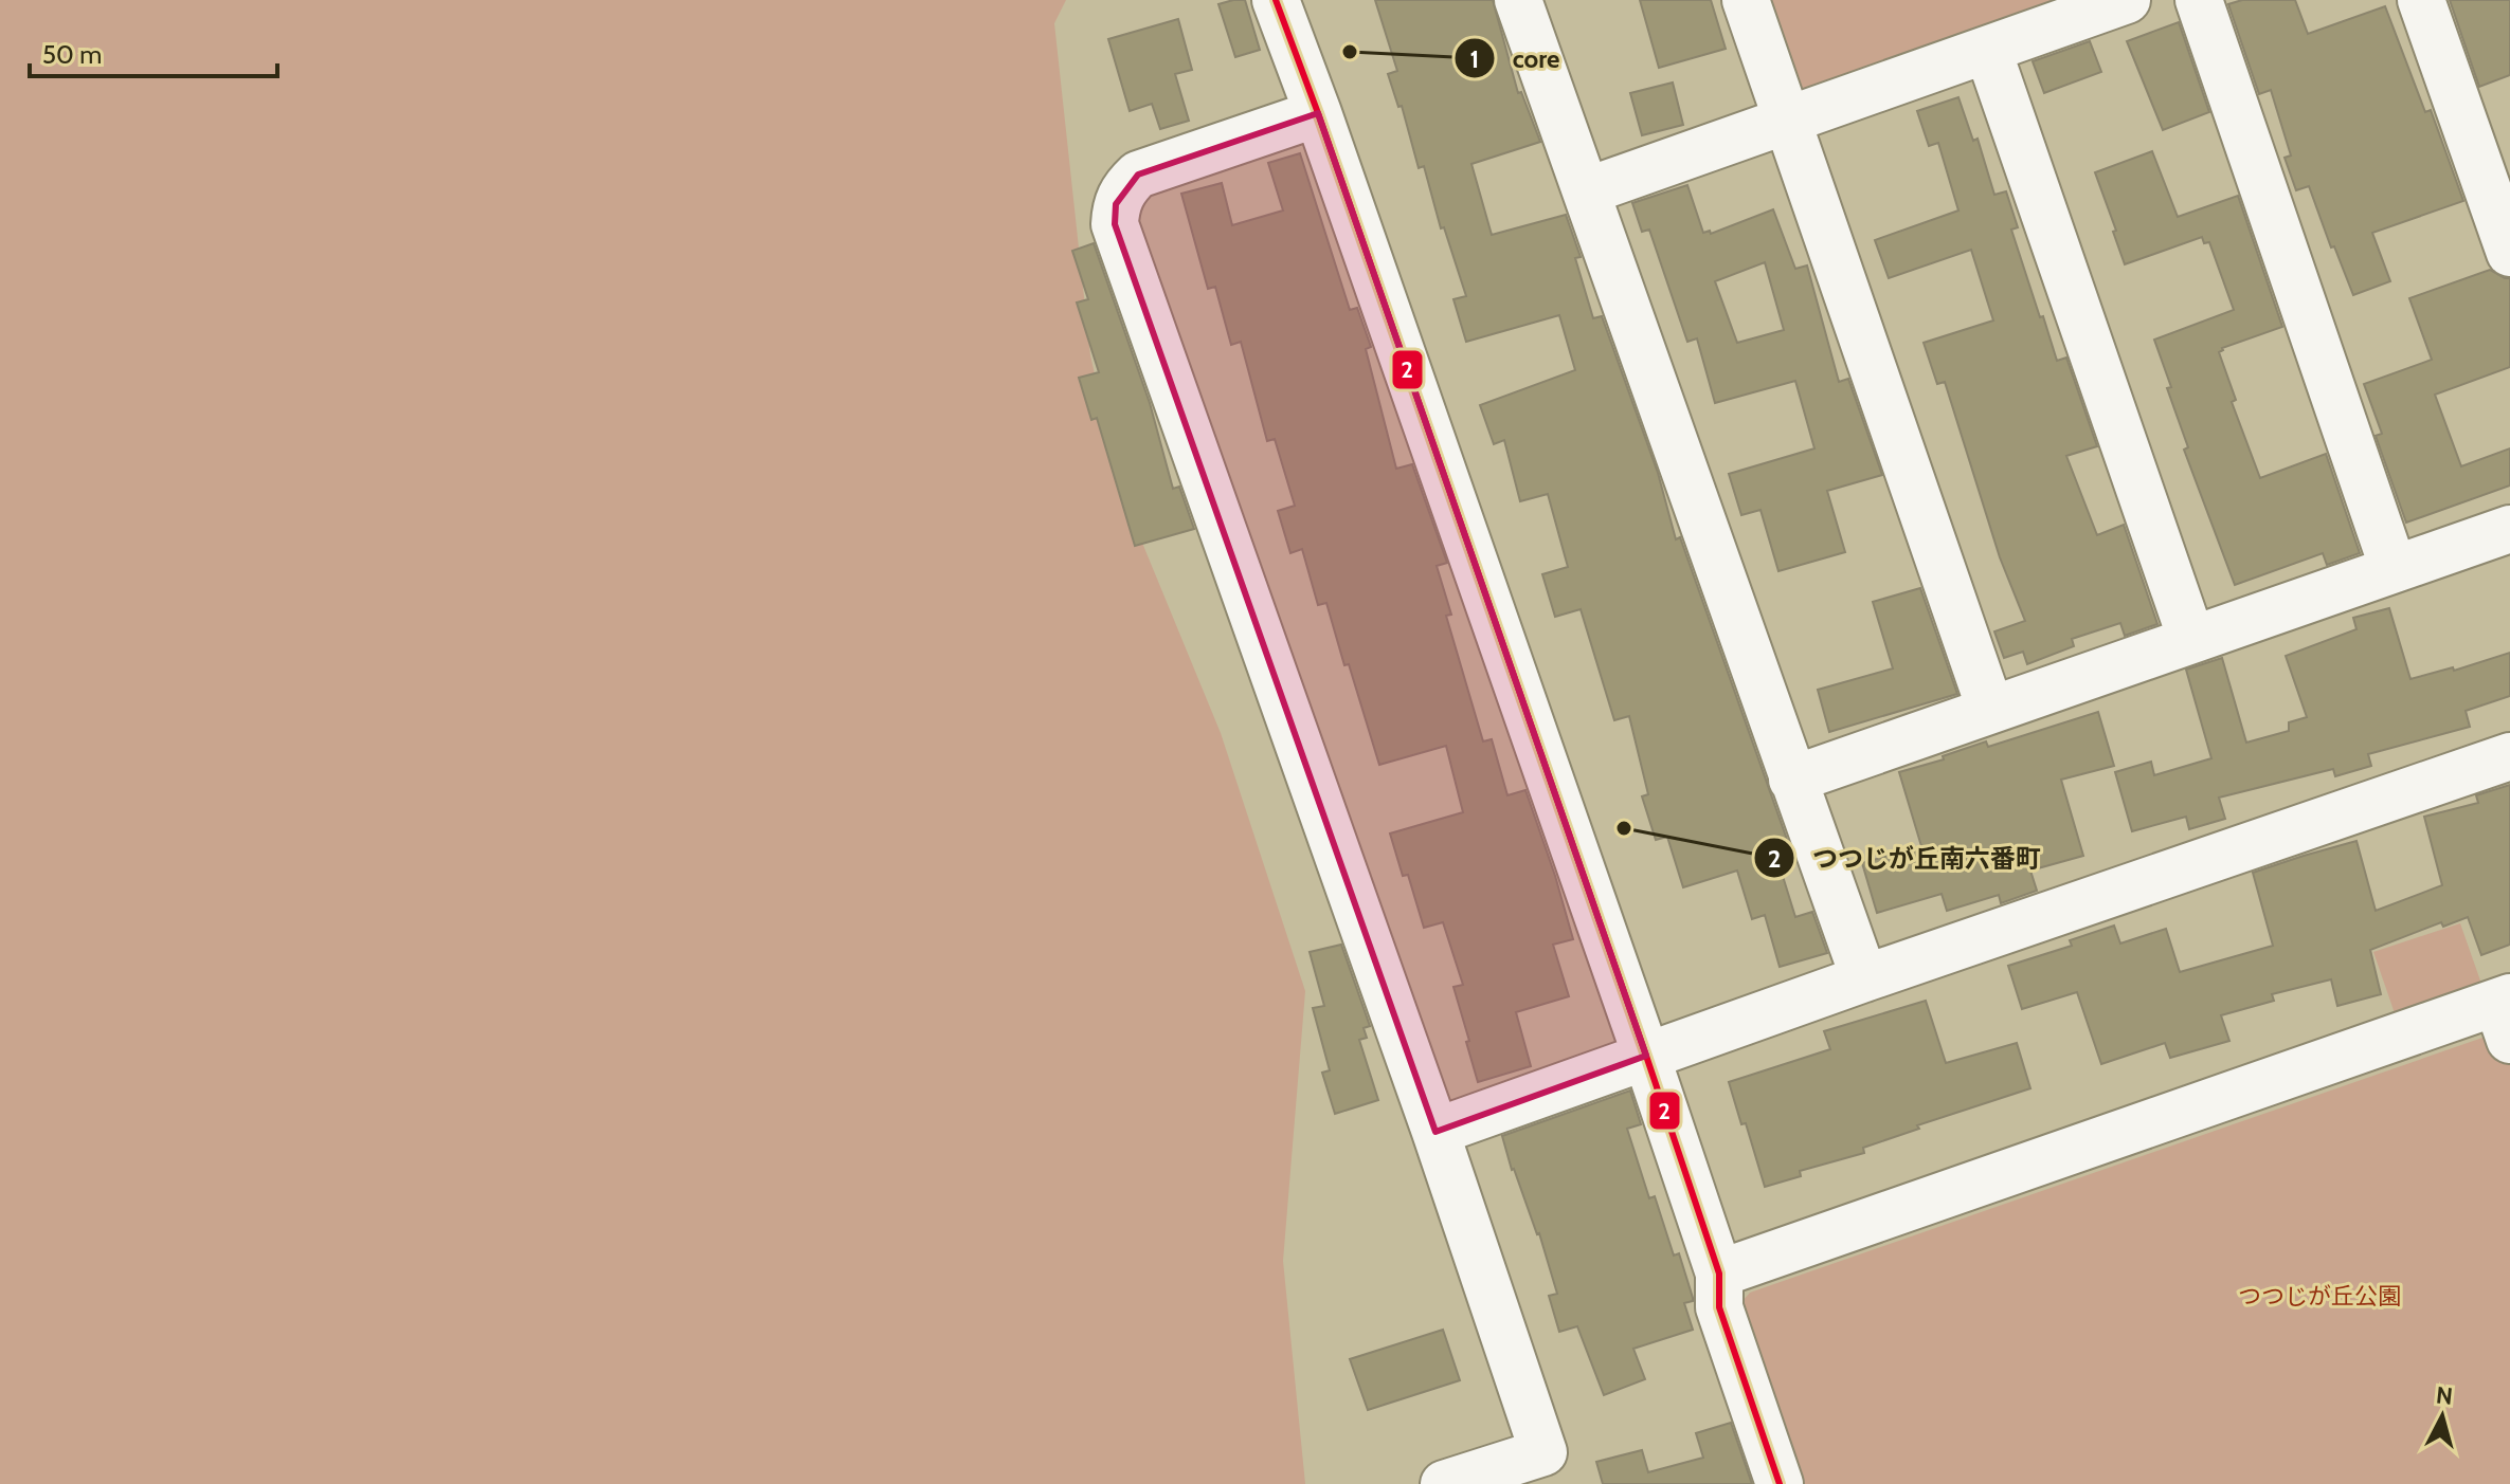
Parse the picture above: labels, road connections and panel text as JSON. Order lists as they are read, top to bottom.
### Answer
{
  "parks": ["つつじが丘公園"],
  "places": ["core", "つつじが丘南六番町"],
  "lines": ["transit line 2"],
  "scale_bar": "50 m",
  "north": "top"
}
